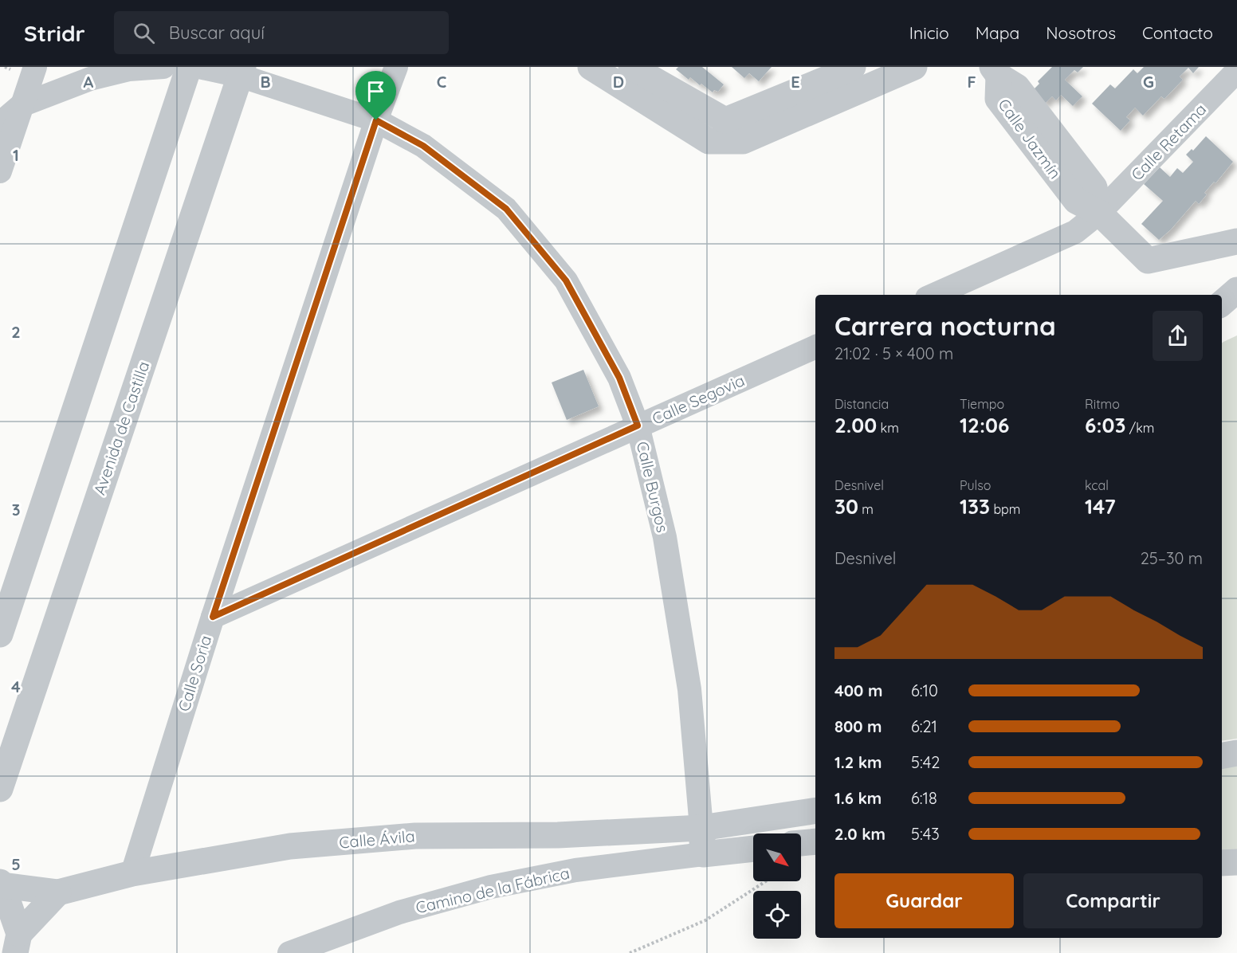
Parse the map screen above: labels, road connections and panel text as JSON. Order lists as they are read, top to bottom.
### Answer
{
  "streets": {
    "street": [
      "Calle Jazmín",
      "Calle Retama",
      "Calle Segovia",
      "Avenida de Castilla",
      "Calle Burgos",
      "Calle Soria",
      "Calle Ávila",
      "Camino de la Fábrica"
    ]
  },
  "crossings": [
    ["Calle Jazmín", "Calle Retama"],
    ["Calle Segovia", "Calle Burgos"],
    ["Calle Segovia", "Calle Soria"],
    ["Avenida de Castilla", "Calle Burgos"],
    ["Calle Burgos", "Calle Soria"],
    ["Calle Burgos", "Calle Ávila"],
    ["Calle Soria", "Calle Ávila"]
  ],
  "north": "bottom right",
  "page": {
    "header": "Stridr",
    "search": "Buscar aquí",
    "nav": [
      "Inicio",
      "Mapa",
      "Nosotros",
      "Contacto"
    ],
    "heading": ["Carrera nocturna", "21:02 · 5 × 400 m"],
    "stats": [
      ["Distancia", "2.00 km"],
      ["Tiempo", "12:06"],
      ["Ritmo", "6:03 /km"],
      ["Desnivel", "30 m"],
      ["Pulso", "133 bpm"],
      ["kcal", "147"]
    ],
    "chart": ["Desnivel", "25–30 m"],
    "list": [
      {
        "name": "400 m",
        "note": "6:10"
      },
      {
        "name": "800 m",
        "note": "6:21"
      },
      {
        "name": "1.2 km",
        "note": "5:42"
      },
      {
        "name": "1.6 km",
        "note": "6:18"
      },
      {
        "name": "2.0 km",
        "note": "5:43"
      }
    ],
    "buttons": ["Guardar", "Compartir"]
  },
  "grid": {
    "columns": [
      "A",
      "B",
      "C",
      "D",
      "E",
      "F",
      "G"
    ],
    "rows": [
      "1",
      "2",
      "3",
      "4",
      "5"
    ]
  }
}
